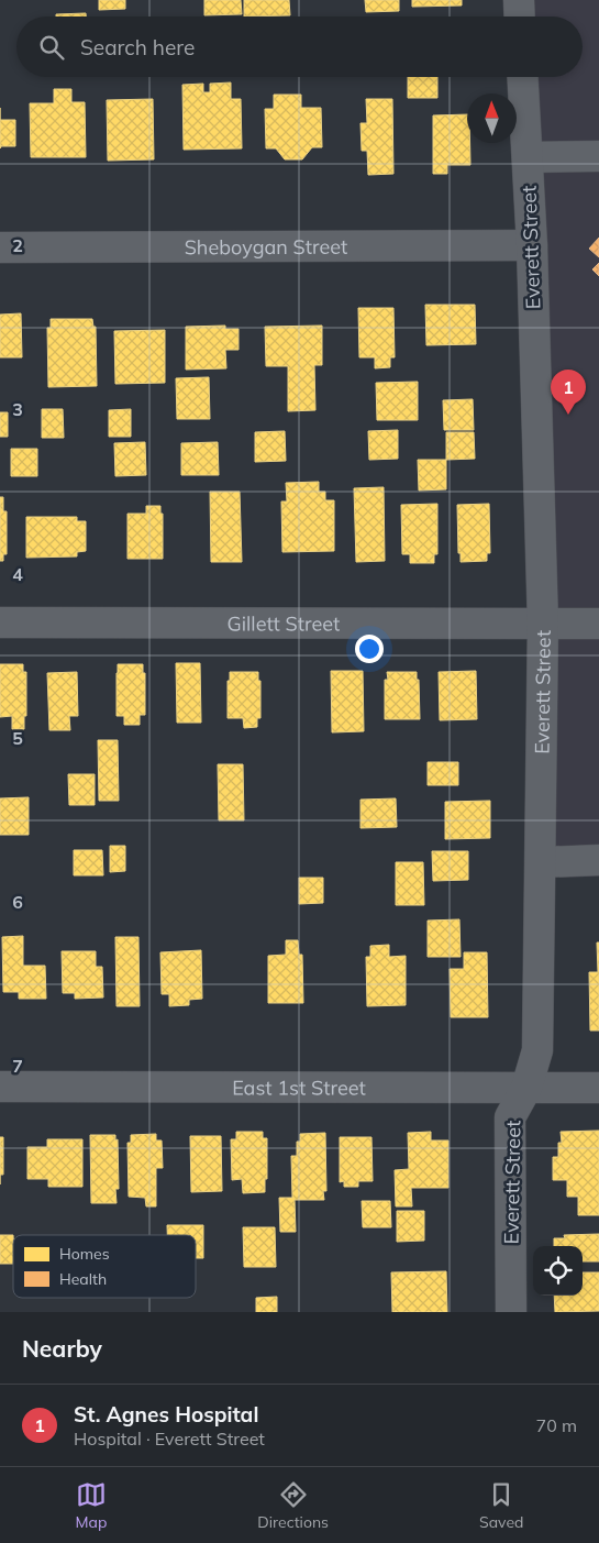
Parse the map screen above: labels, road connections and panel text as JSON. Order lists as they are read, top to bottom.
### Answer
{
  "streets": {
    "street": [
      "Sheboygan Street",
      "Everett Street",
      "Gillett Street",
      "East 1st Street"
    ]
  },
  "crossings": [
    ["Sheboygan Street", "Everett Street"],
    ["Everett Street", "Gillett Street"],
    ["Everett Street", "East 1st Street"]
  ],
  "legend": ["Homes", "Health"],
  "north": "top",
  "page": {
    "search": "Search here",
    "pins": "1",
    "heading": "Nearby",
    "list": [
      {
        "mark": "1",
        "name": "St. Agnes Hospital",
        "note": "Hospital · Everett Street",
        "value": "70 m"
      }
    ],
    "nav": ["Map", "Directions", "Saved"]
  },
  "grid": {
    "rows": [
      "2",
      "3",
      "4",
      "5",
      "6",
      "7"
    ]
  }
}
